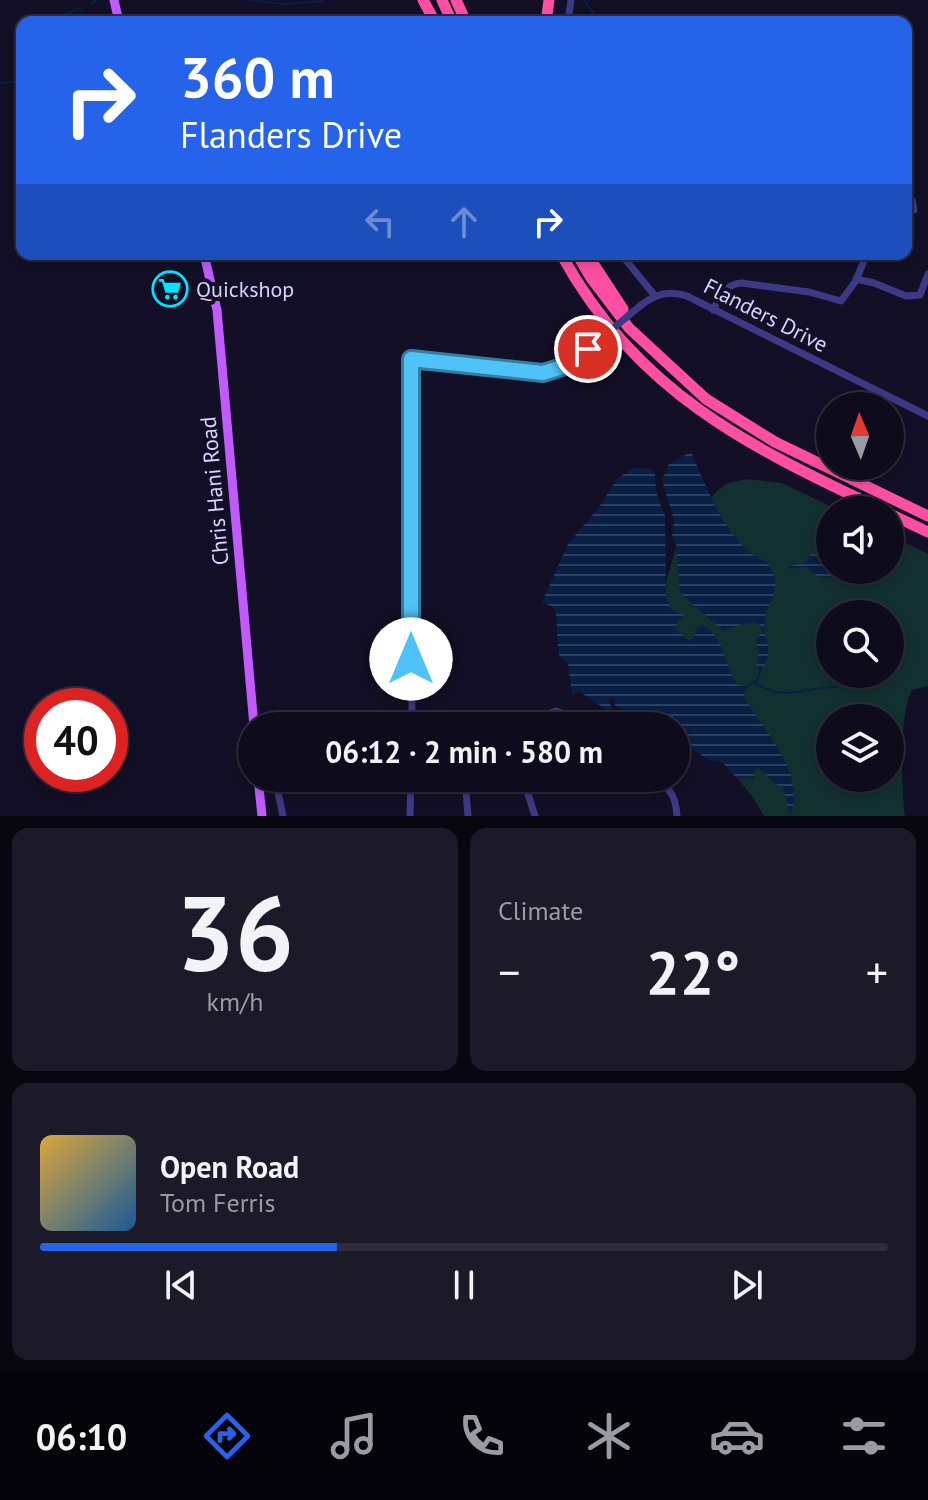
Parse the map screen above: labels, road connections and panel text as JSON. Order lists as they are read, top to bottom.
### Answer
{
  "streets": {
    "main road": ["Chris Hani Road"],
    "street": ["Flanders Drive"]
  },
  "places": {
    "supermarket": ["Quickshop"]
  },
  "north": "top",
  "page": {
    "turn": ["360 m", "Flanders Drive"],
    "limit": "40",
    "trip": "06:12 · 2 min · 580 m",
    "tile": [
      ["36", "km/h"],
      "Climate"
    ],
    "heat": ["−", "22°", "+"],
    "song": ["Open Road", "Tom Ferris"],
    "tabs": "06:10"
  }
}
